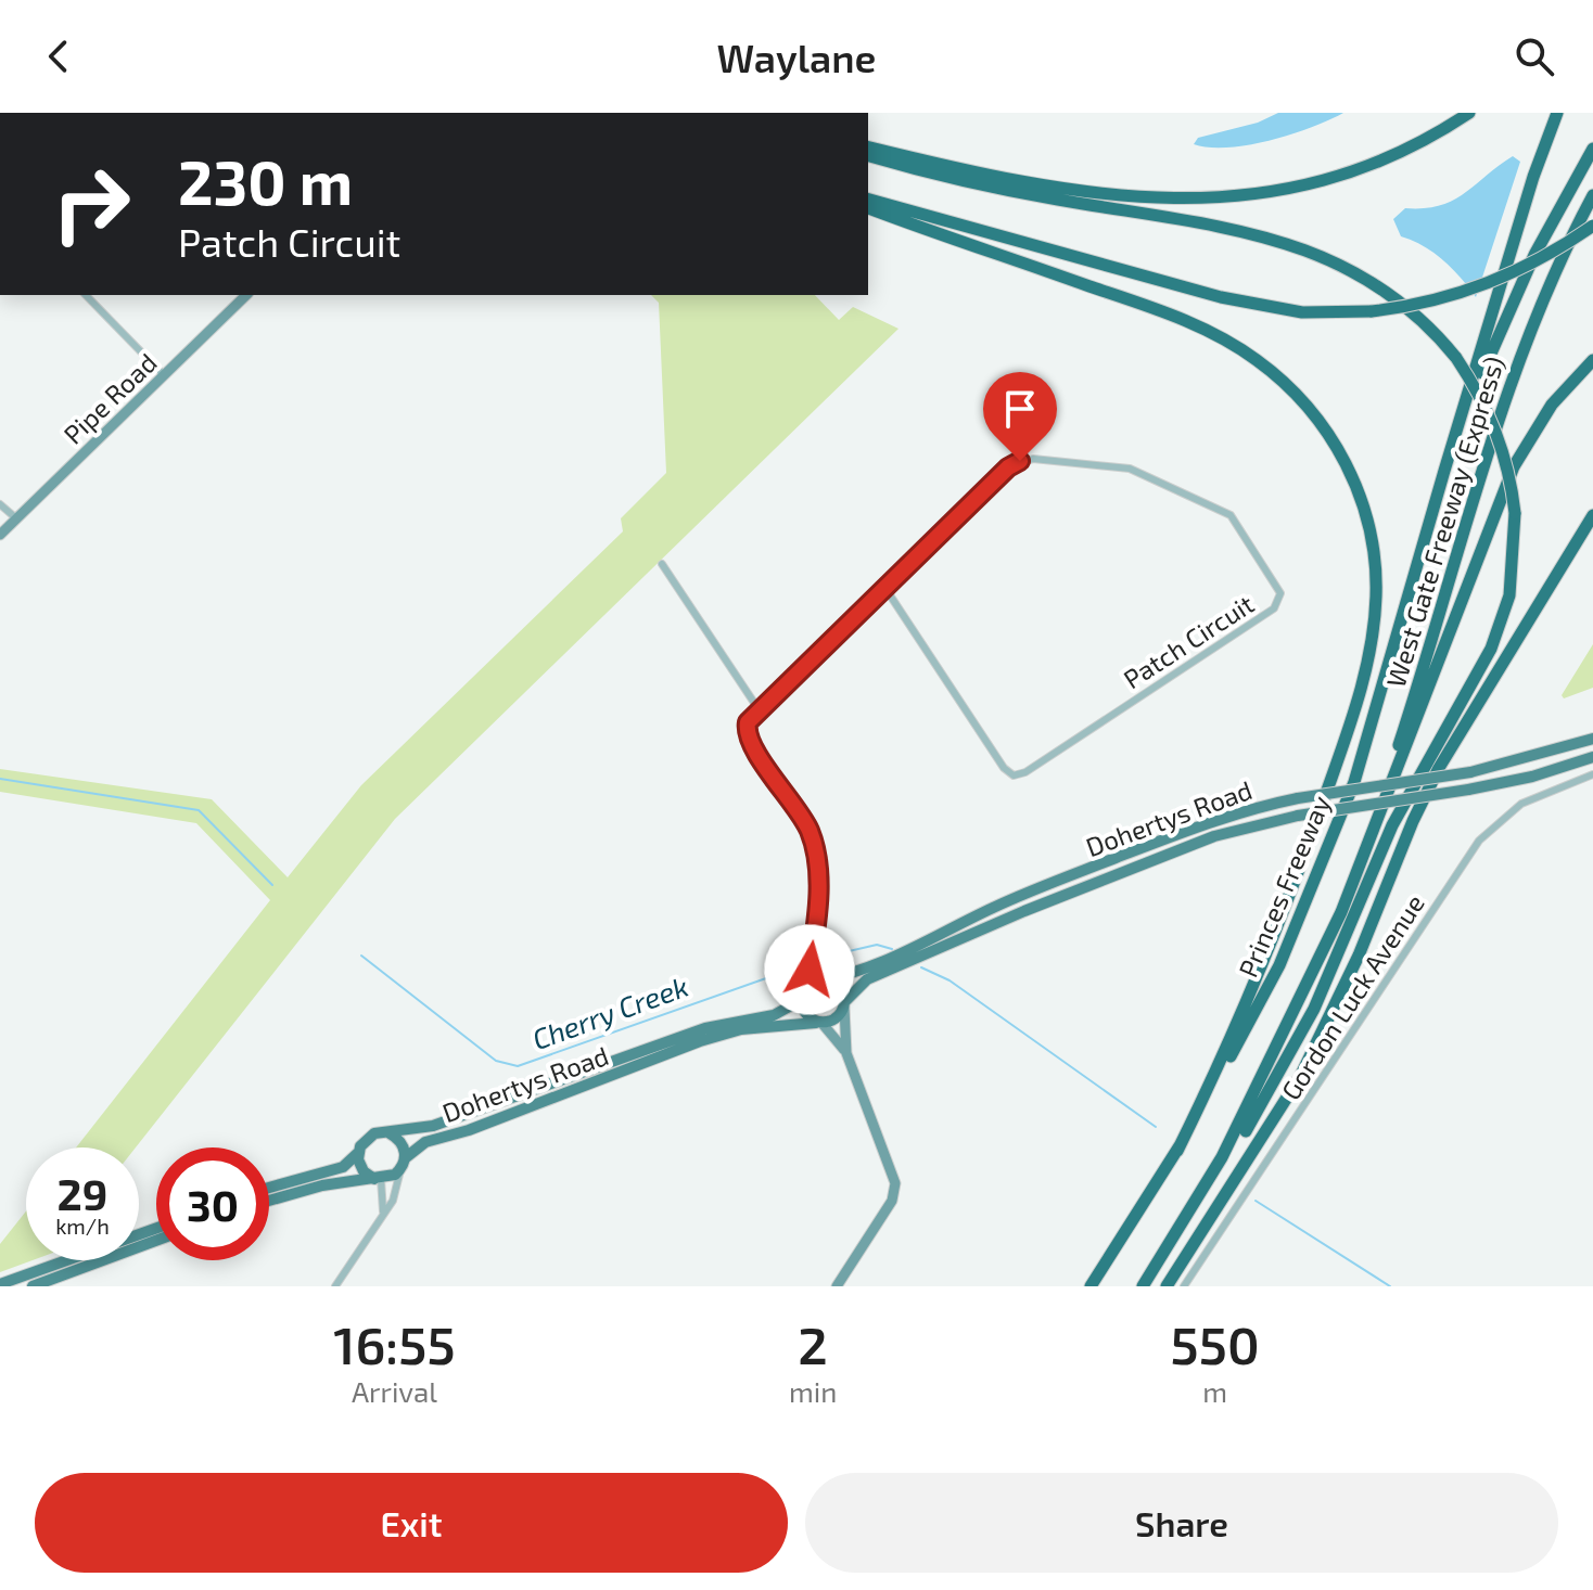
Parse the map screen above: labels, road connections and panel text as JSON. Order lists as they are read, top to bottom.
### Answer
{
  "streets": {
    "highway": ["West Gate Freeway (Express)", "Princes Freeway"],
    "main road": ["Dohertys Road"],
    "street": ["Pipe Road", "Patch Circuit", "Gordon Luck Avenue"]
  },
  "crossings": [
    ["West Gate Freeway (Express)", "Princes Freeway"]
  ],
  "water": ["Cherry Creek"],
  "page": {
    "header": "Waylane",
    "turn": ["230 m", "Patch Circuit"],
    "speed": "29 km/h",
    "limit": "30",
    "eta": [
      "16:55",
      "Arrival",
      "2",
      "min",
      "550",
      "m"
    ],
    "buttons": ["Exit", "Share"]
  }
}
